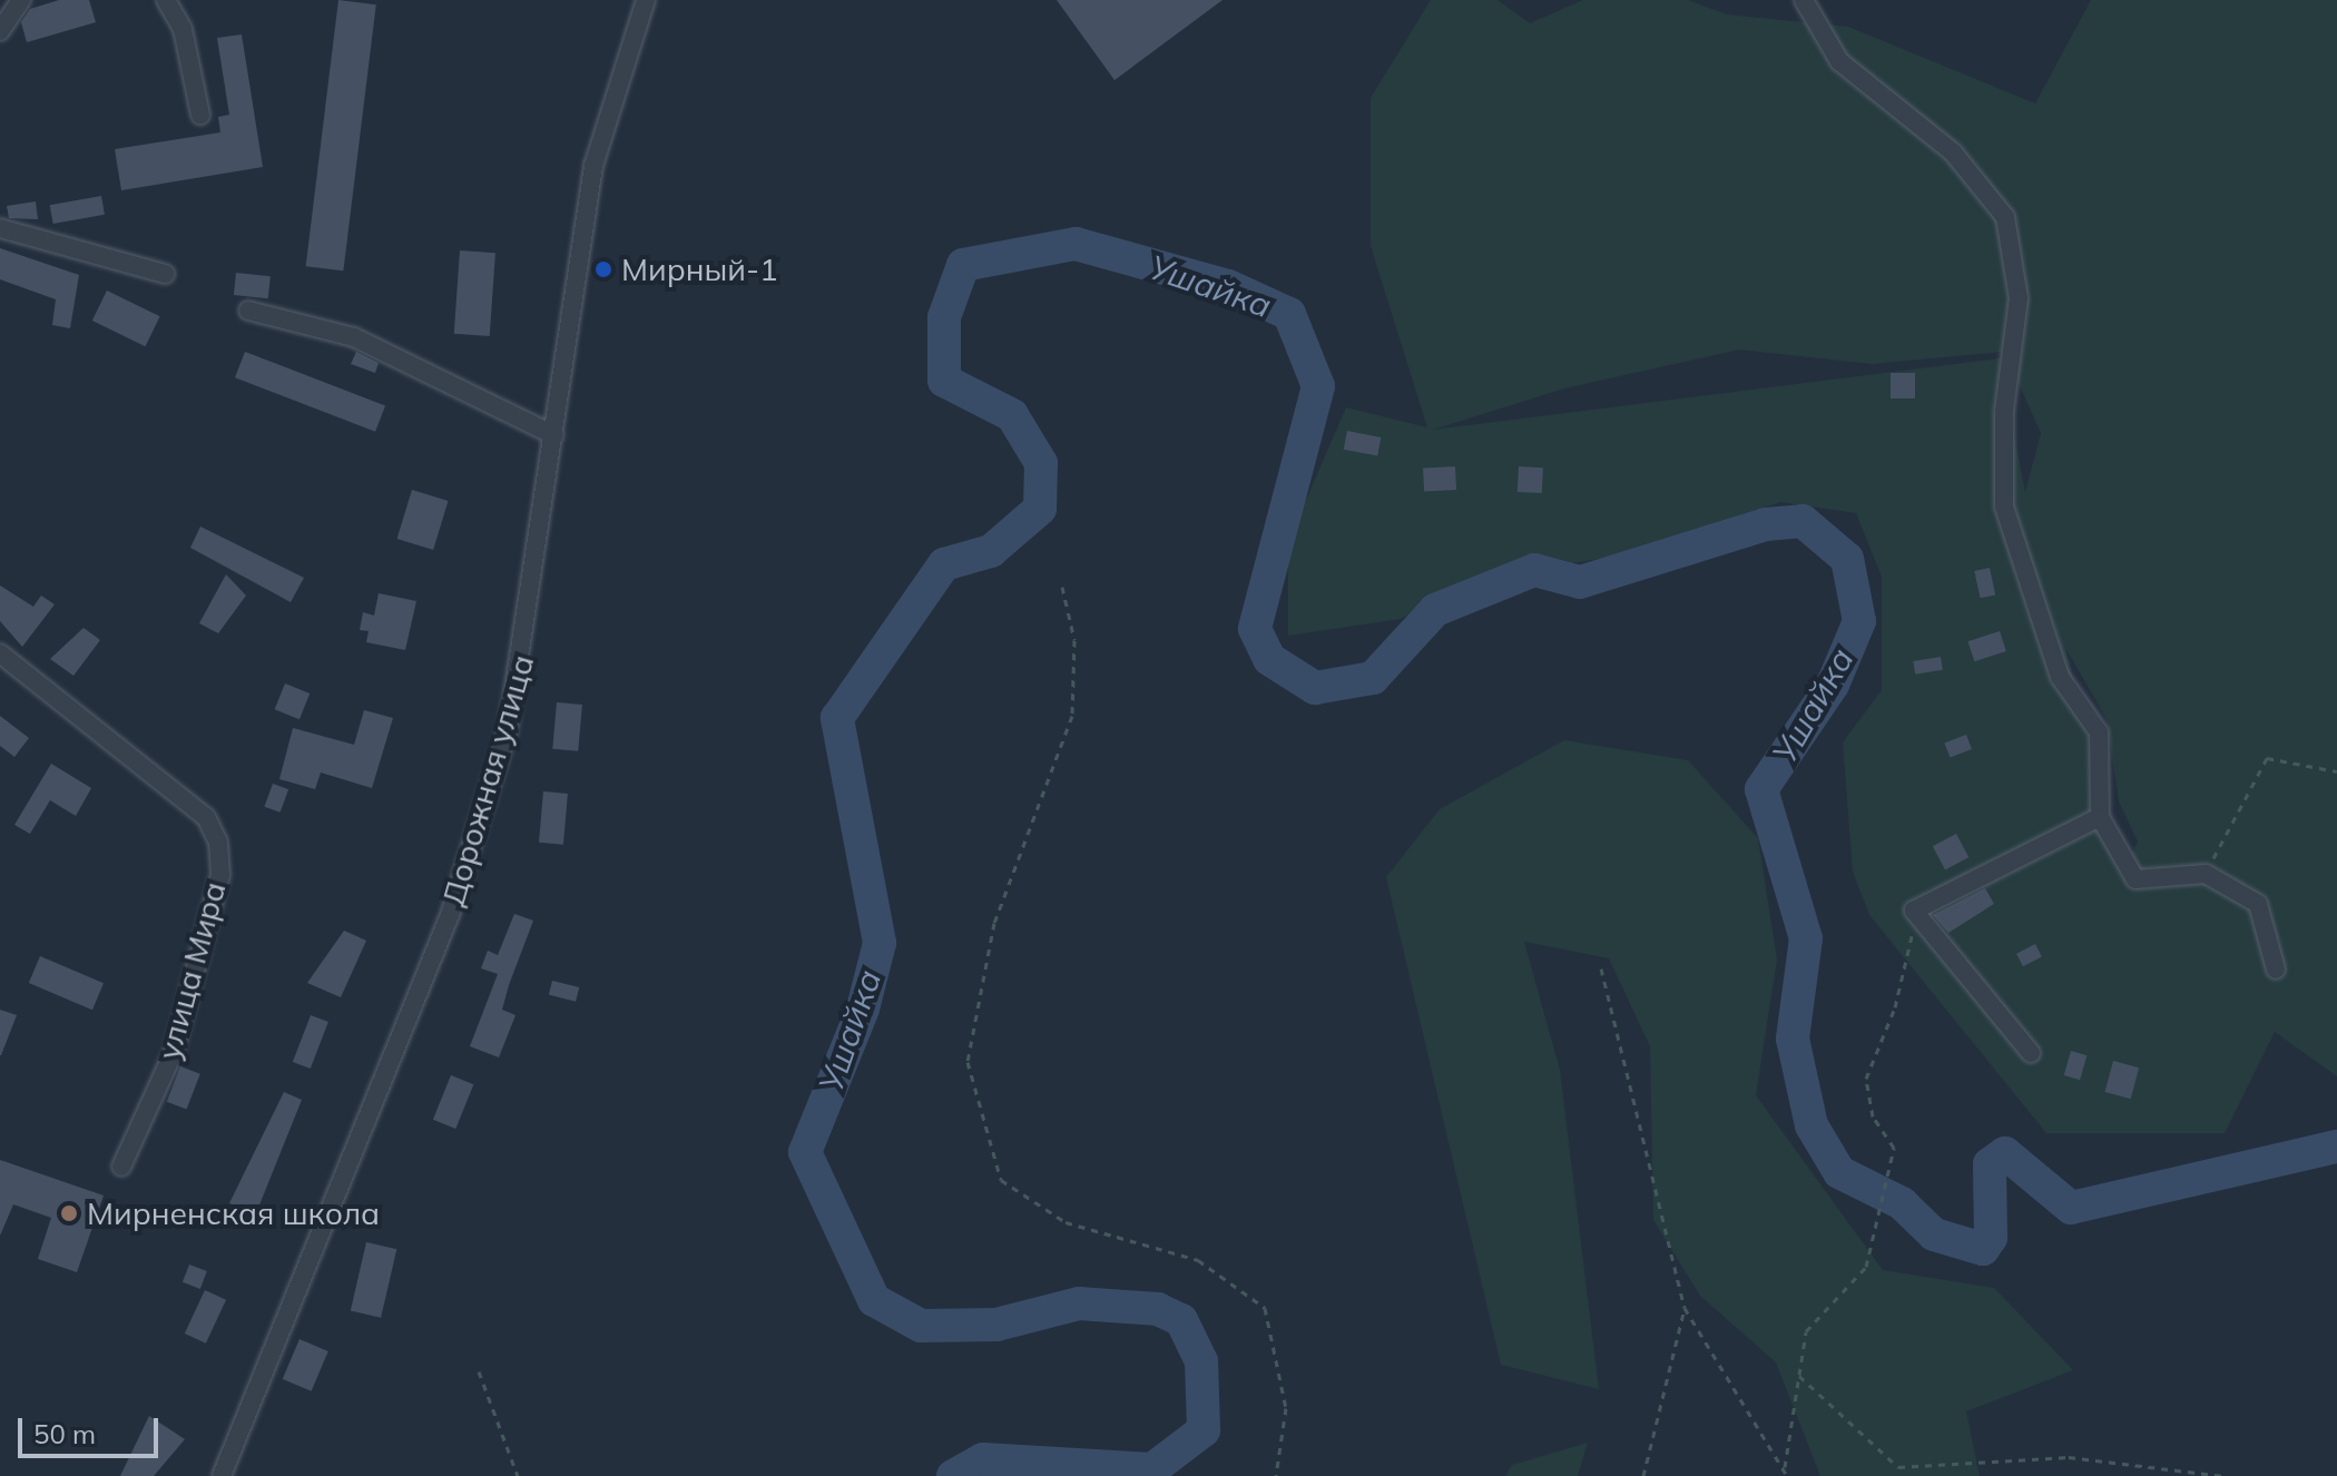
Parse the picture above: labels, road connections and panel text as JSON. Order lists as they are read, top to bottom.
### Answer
{
  "streets": {
    "street": ["Дорожная улица", "улица Мира"]
  },
  "water": ["Ушайка"],
  "places": ["Мирный-1", "Мирненская школа"],
  "scale_bar": "50 m"
}
